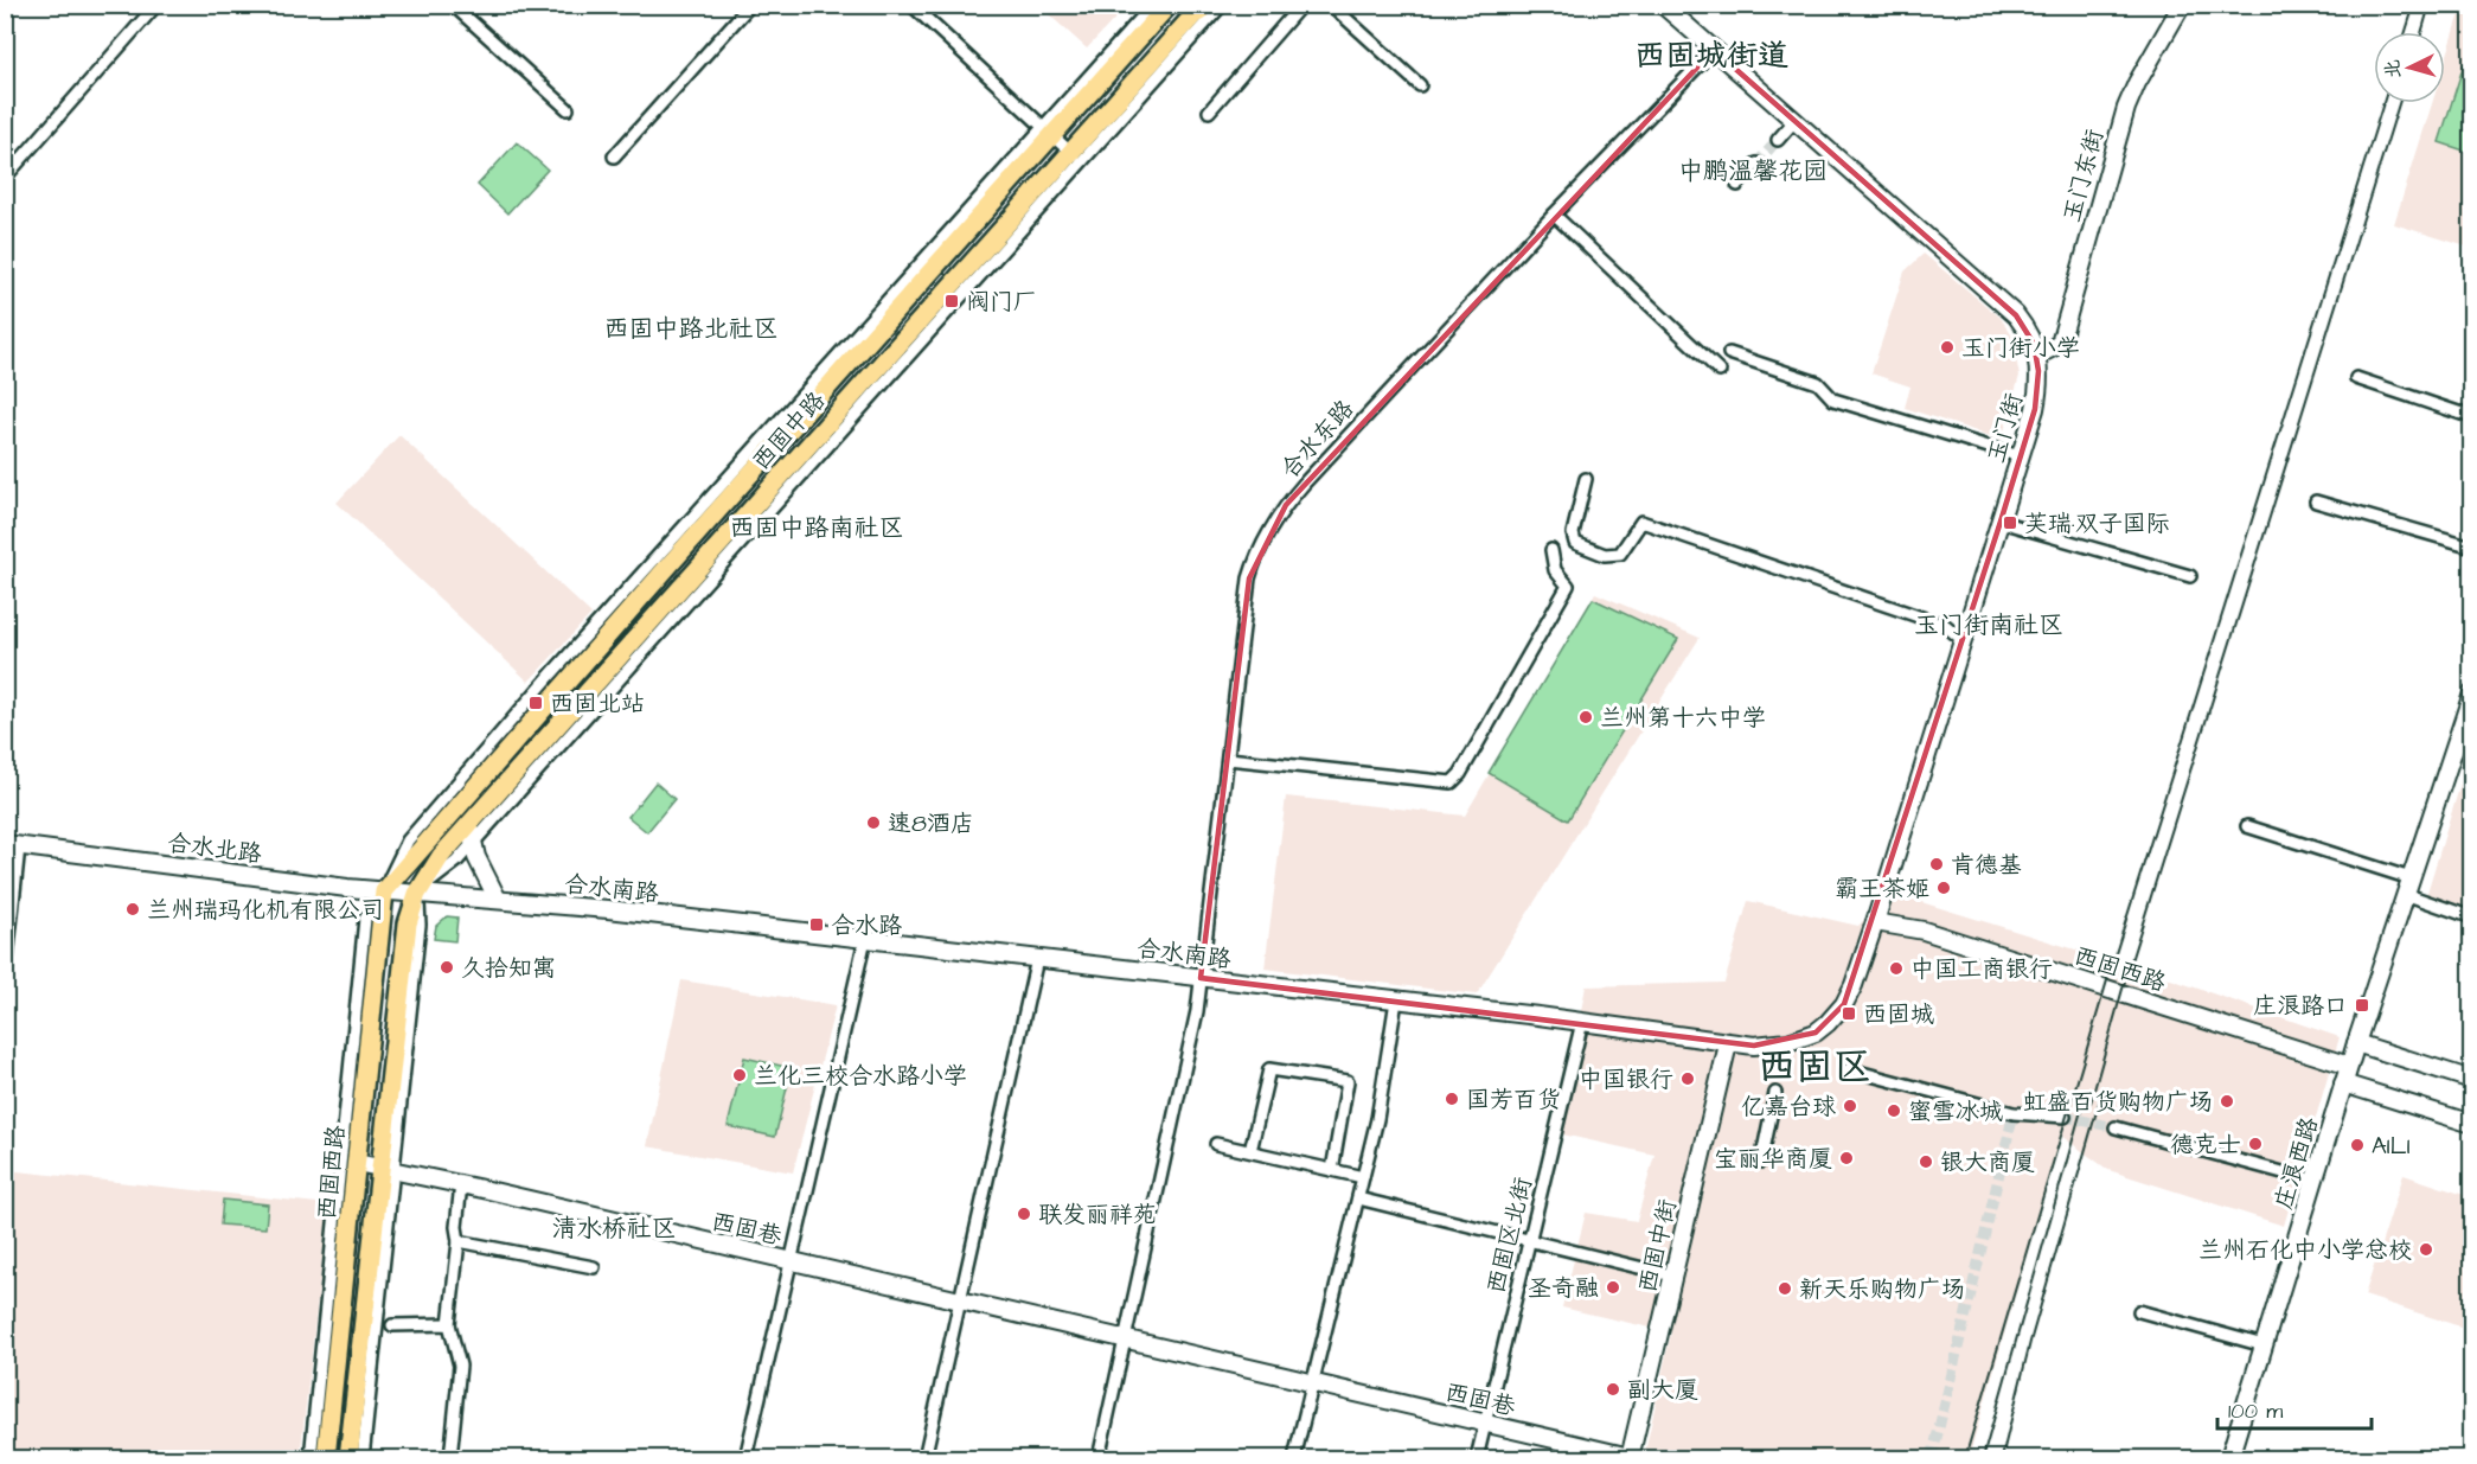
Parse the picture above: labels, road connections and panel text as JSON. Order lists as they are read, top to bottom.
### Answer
{
  "streets": {
    "main road": ["西固中路", "西固西路"],
    "street": [
      "玉门东街",
      "玉门街",
      "合水东路",
      "合水北路",
      "合水南路",
      "庄浪西路",
      "西固巷",
      "西固区北街",
      "西固中街"
    ]
  },
  "crossings": [
    ["玉门东街", "玉门街"],
    ["玉门街", "合水东路"],
    ["玉门街", "合水南路"],
    ["玉门街", "西固西路"],
    ["西固中路", "合水北路"],
    ["西固中路", "合水南路"],
    ["西固中路", "西固西路"],
    ["合水东路", "合水南路"],
    ["合水东路", "西固巷"],
    ["合水北路", "合水南路"],
    ["合水北路", "西固西路"],
    ["合水南路", "西固西路"],
    ["合水南路", "西固区北街"],
    ["合水南路", "西固中街"],
    ["西固西路", "庄浪西路"],
    ["西固西路", "西固巷"],
    ["西固巷", "西固区北街"],
    ["西固巷", "西固中街"]
  ],
  "districts": [
    "西固城街道",
    "中鹏温馨花园",
    "西固中路北社区",
    "西固中路南社区",
    "玉门街南社区",
    "西固区",
    "清水桥社区"
  ],
  "places": {
    "transit": [
      "阀门厂",
      "芙瑞·双子国际",
      "西固北站",
      "合水路",
      "庄浪路口",
      "西固城"
    ],
    "other": [
      "玉门街小学",
      "兰州第十六中学",
      "速8酒店",
      "肯德基",
      "霸王茶姬",
      "兰州瑞玛化机有限公司",
      "久拾知寓",
      "中国工商银行",
      "兰化三校合水路小学",
      "中国银行",
      "国芳百货",
      "虹盛百货购物广场",
      "亿嘉台球",
      "蜜雪冰城",
      "德克士",
      "AILI",
      "宝丽华商厦",
      "银大商厦",
      "联发丽祥苑",
      "兰州石化中小学总校",
      "圣奇融",
      "新天乐购物广场",
      "副大厦"
    ]
  },
  "scale_bar": "100 m",
  "north": "left"
}
